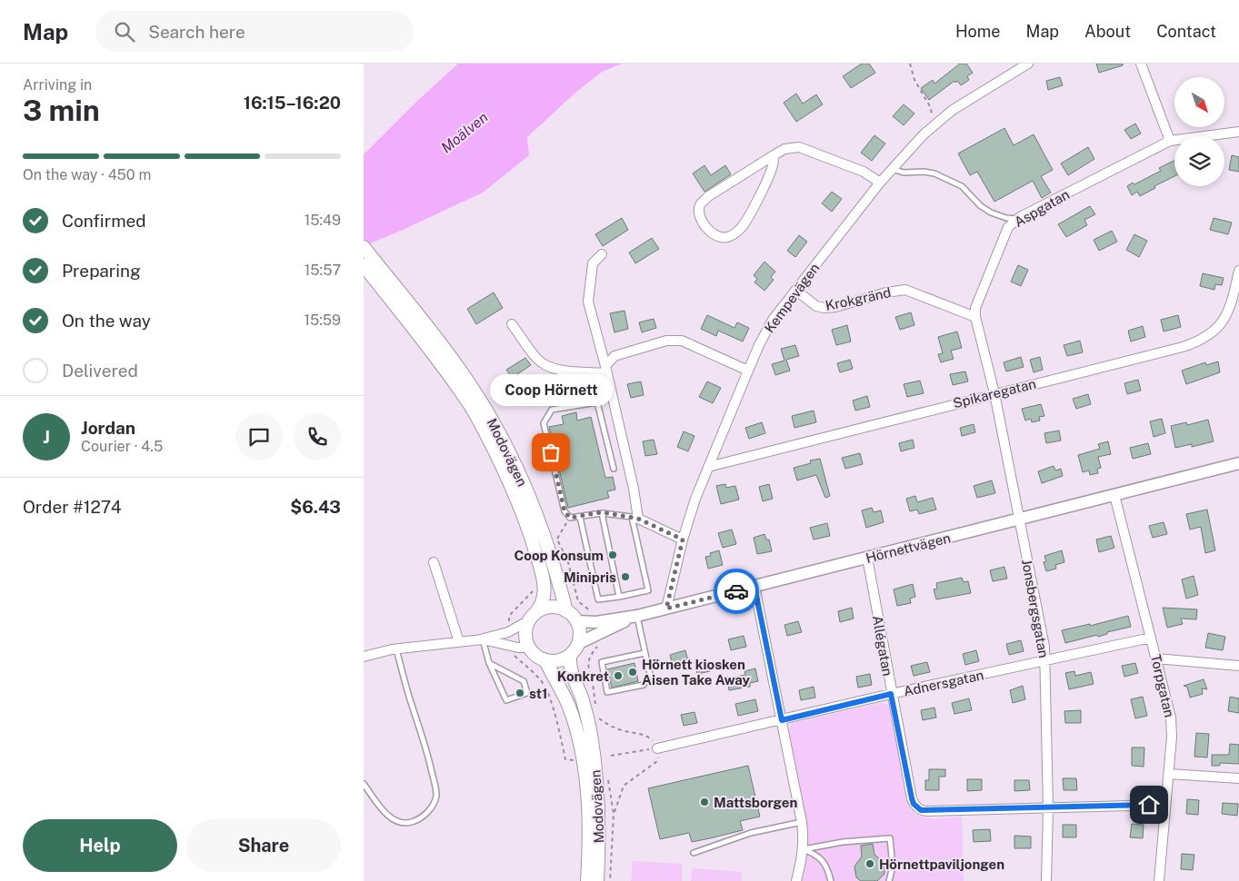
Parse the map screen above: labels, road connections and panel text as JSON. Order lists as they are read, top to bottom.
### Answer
{
  "streets": {
    "main road": ["Modovägen"],
    "street": [
      "Aspgatan",
      "Kempevägen",
      "Krokgränd",
      "Spikaregatan",
      "Hörnettvägen",
      "Jonsbergsgatan",
      "Allégatan",
      "Adnersgatan",
      "Torpgatan"
    ]
  },
  "crossings": [
    ["Aspgatan", "Krokgränd"],
    ["Aspgatan", "Spikaregatan"],
    ["Aspgatan", "Jonsbergsgatan"],
    ["Kempevägen", "Krokgränd"],
    ["Kempevägen", "Spikaregatan"],
    ["Kempevägen", "Hörnettvägen"],
    ["Spikaregatan", "Jonsbergsgatan"],
    ["Modovägen", "Hörnettvägen"],
    ["Hörnettvägen", "Jonsbergsgatan"],
    ["Hörnettvägen", "Allégatan"],
    ["Hörnettvägen", "Torpgatan"],
    ["Jonsbergsgatan", "Allégatan"],
    ["Jonsbergsgatan", "Adnersgatan"],
    ["Allégatan", "Adnersgatan"],
    ["Adnersgatan", "Torpgatan"]
  ],
  "water": ["Moälven"],
  "places": [
    "Coop Hörnett",
    "Coop Konsum",
    "Minipris",
    "Hörnett kiosken Aisen Take Away",
    "Konkret",
    "st1",
    "Mattsborgen",
    "Hörnettpaviljongen"
  ],
  "north": "bottom right",
  "page": {
    "header": "Map",
    "search": "Search here",
    "nav": [
      "Home",
      "Map",
      "About",
      "Contact"
    ],
    "heading": ["3 min", "Arriving in", "16:15–16:20"],
    "panel": [
      "Jordan",
      "Courier · 4.5",
      "Order #1274",
      "$6.43"
    ],
    "bar": "On the way · 450 m",
    "list": [
      ["Confirmed", "15:49"],
      ["Preparing", "15:57"],
      ["On the way", "15:59"],
      "Delivered"
    ],
    "bubble": "Coop Hörnett",
    "round": "J",
    "buttons": ["Help", "Share"]
  }
}
